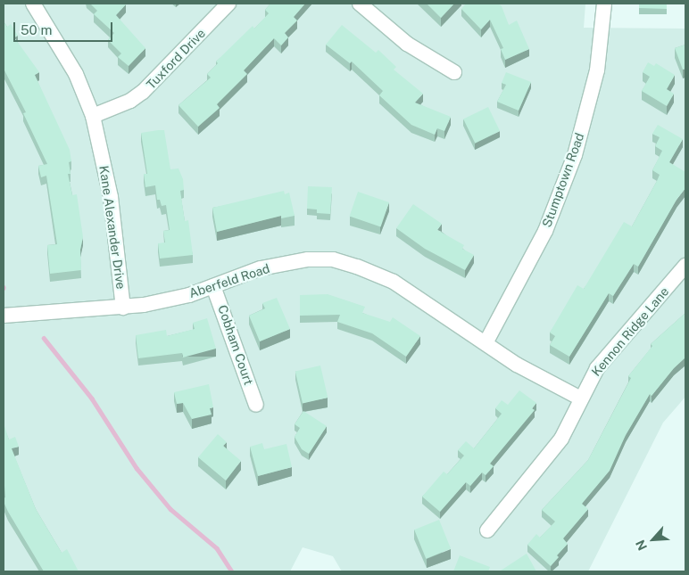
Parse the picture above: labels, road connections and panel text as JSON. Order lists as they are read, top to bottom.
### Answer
{
  "streets": {
    "street": [
      "Tuxford Drive",
      "Stumptown Road",
      "Kane Alexander Drive",
      "Aberfeld Road",
      "Kennon Ridge Lane",
      "Cobham Court"
    ]
  },
  "crossings": [
    ["Tuxford Drive", "Kane Alexander Drive"],
    ["Stumptown Road", "Aberfeld Road"],
    ["Kane Alexander Drive", "Aberfeld Road"],
    ["Aberfeld Road", "Kennon Ridge Lane"],
    ["Aberfeld Road", "Cobham Court"]
  ],
  "scale_bar": "50 m",
  "north": "bottom left"
}
